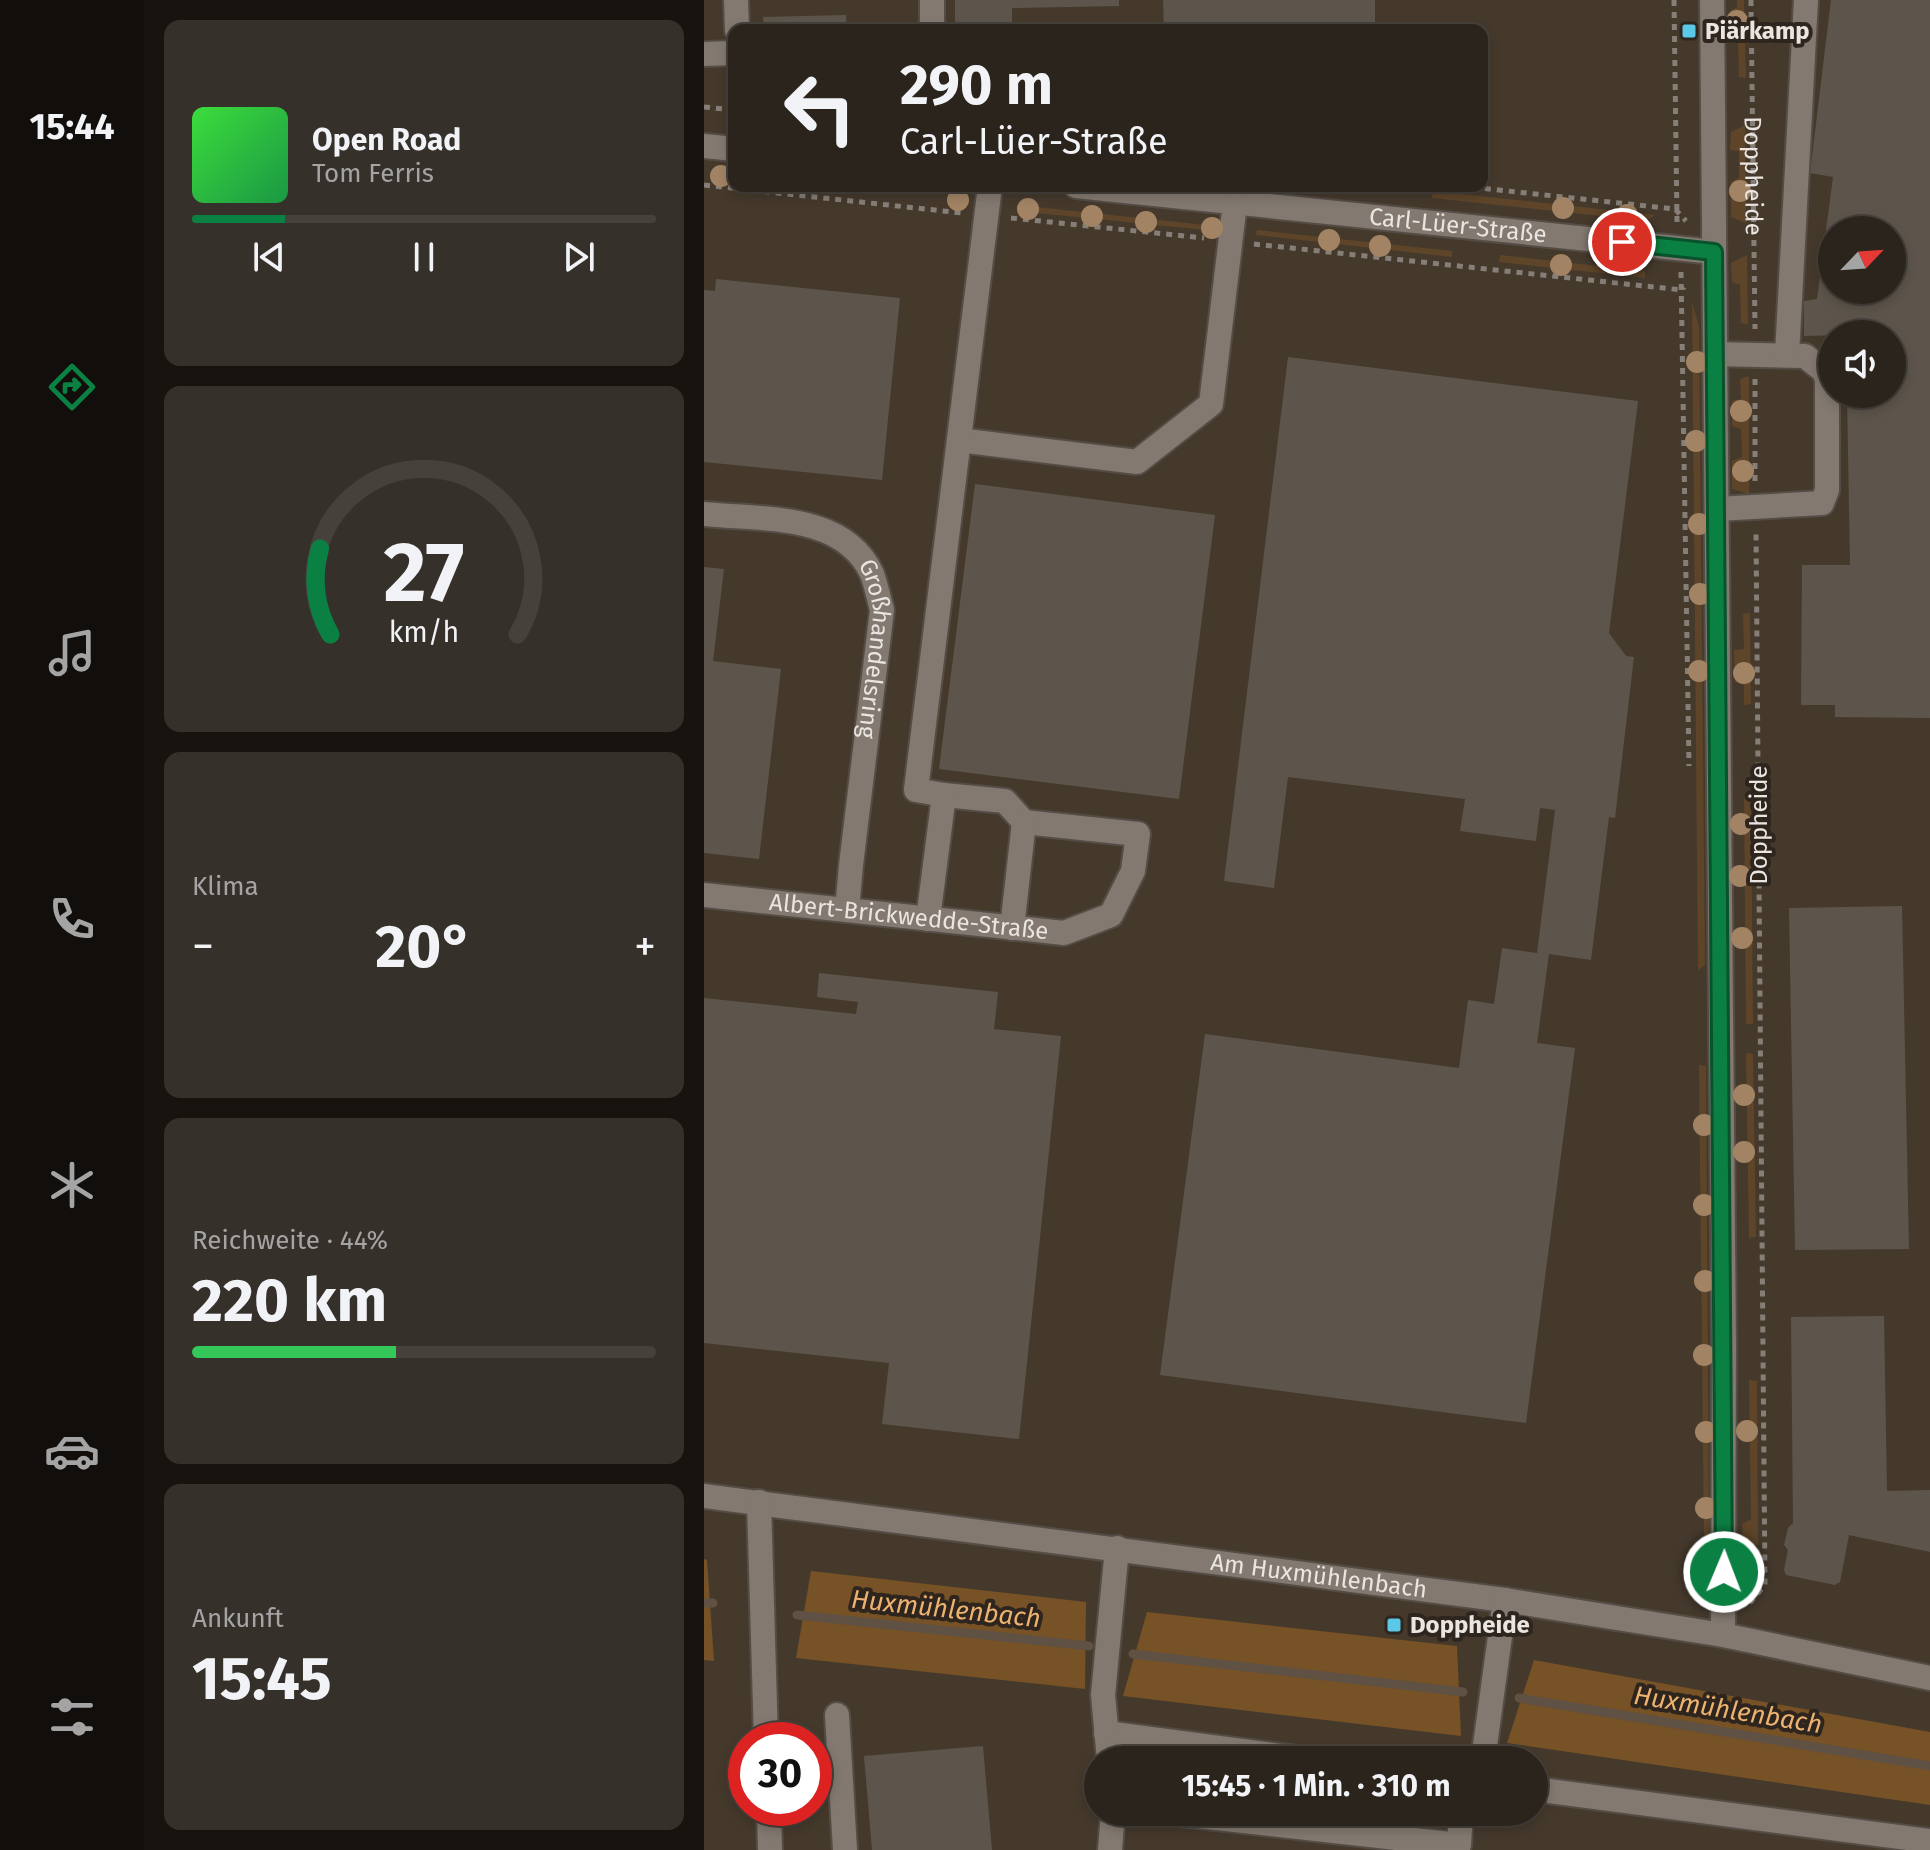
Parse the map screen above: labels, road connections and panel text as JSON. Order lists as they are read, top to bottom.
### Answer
{
  "streets": {
    "street": [
      "Doppheide",
      "Carl-Lüer-Straße",
      "Großhandelsring",
      "Albert-Brickwedde-Straße",
      "Am Huxmühlenbach"
    ]
  },
  "crossings": [
    ["Doppheide", "Carl-Lüer-Straße"],
    ["Doppheide", "Am Huxmühlenbach"],
    ["Großhandelsring", "Albert-Brickwedde-Straße"]
  ],
  "water": ["Huxmühlenbach"],
  "places": {
    "transit": ["Piärkamp", "Doppheide"]
  },
  "north": "top right",
  "page": {
    "tabs": "15:44",
    "turn": ["290 m", "Carl-Lüer-Straße"],
    "song": ["Open Road", "Tom Ferris"],
    "tile": [
      "Klima",
      ["Reichweite · 44%", "220 km"],
      ["Ankunft", "15:45"]
    ],
    "heat": ["−", "20°", "+"],
    "limit": "30",
    "trip": "15:45 · 1 Min. · 310 m",
    "gauge": ["27", "km/h"]
  }
}
